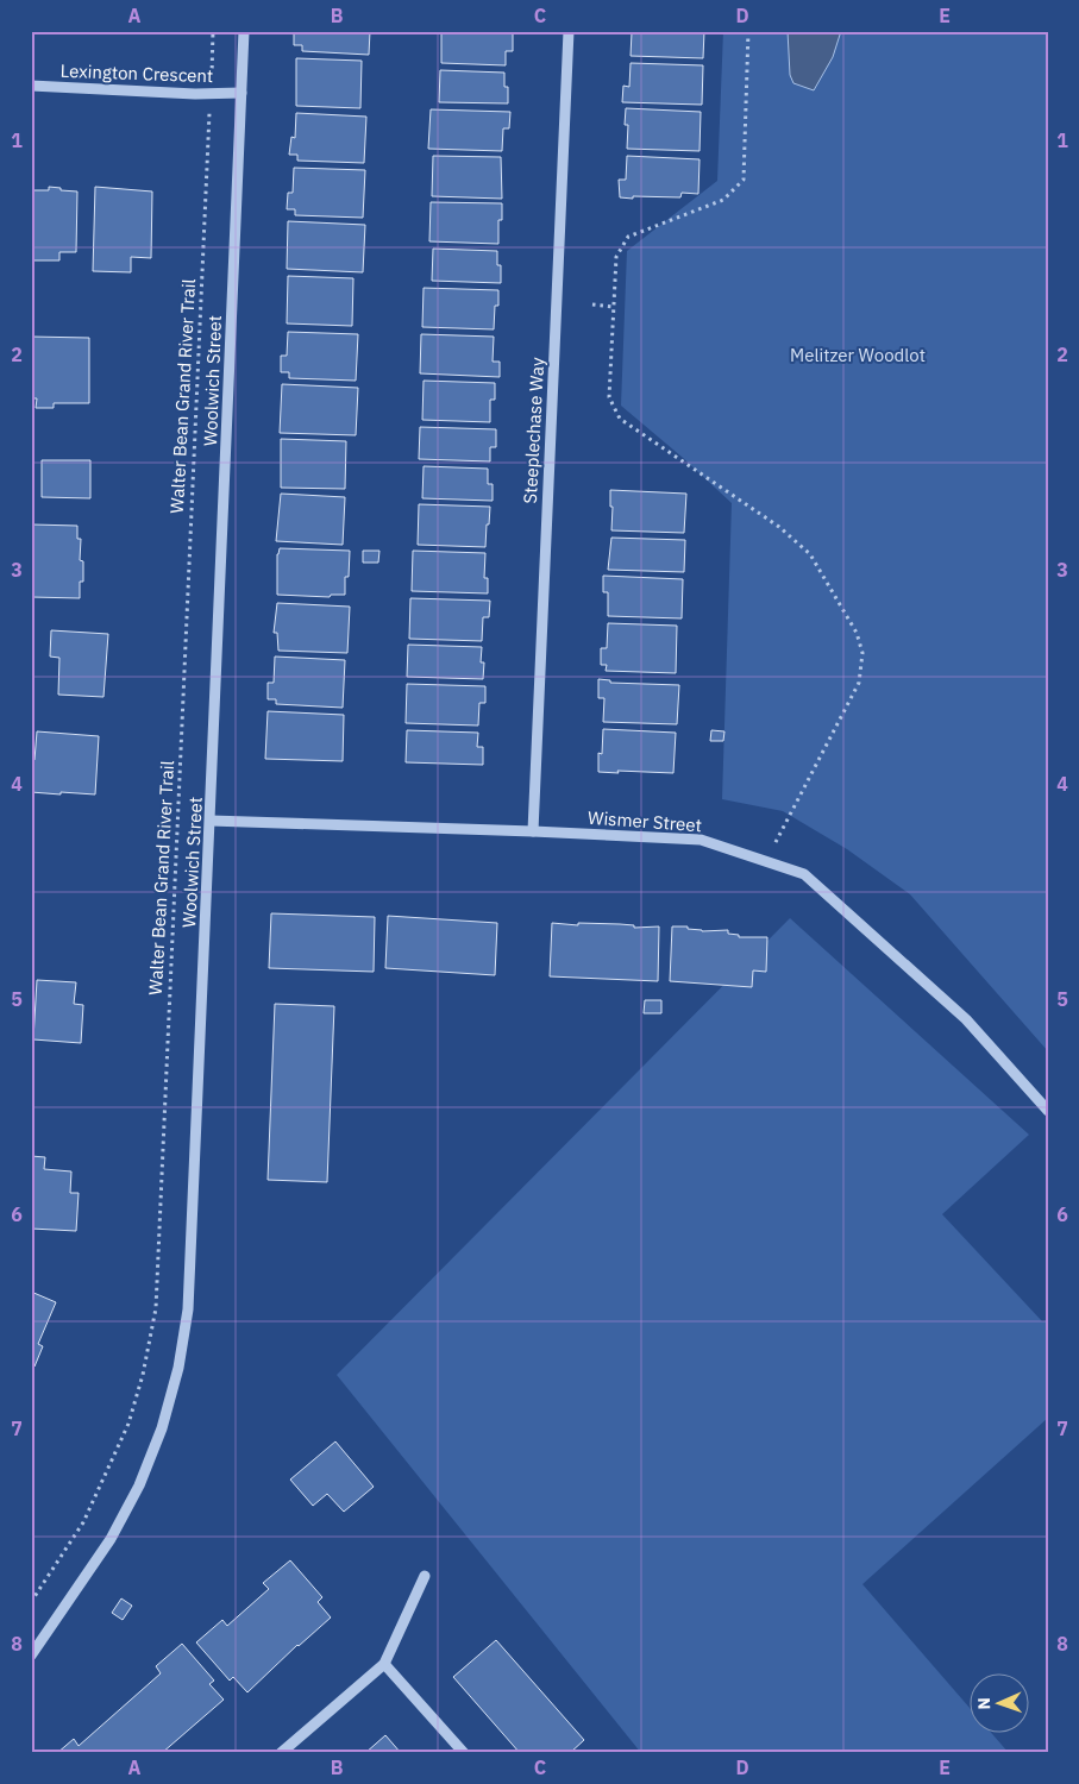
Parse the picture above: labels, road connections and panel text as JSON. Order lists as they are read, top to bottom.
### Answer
{
  "streets": {
    "street": [
      "Lexington Crescent",
      "Woolwich Street",
      "Steeplechase Way",
      "Wismer Street"
    ],
    "path": ["Walter Bean Grand River Trail"]
  },
  "crossings": [
    ["Lexington Crescent", "Woolwich Street"],
    ["Woolwich Street", "Wismer Street"],
    ["Steeplechase Way", "Wismer Street"]
  ],
  "parks": ["Melitzer Woodlot"],
  "north": "left",
  "grid": {
    "columns": [
      "A",
      "B",
      "C",
      "D",
      "E"
    ],
    "rows": [
      "1",
      "2",
      "3",
      "4",
      "5",
      "6",
      "7",
      "8"
    ]
  }
}
